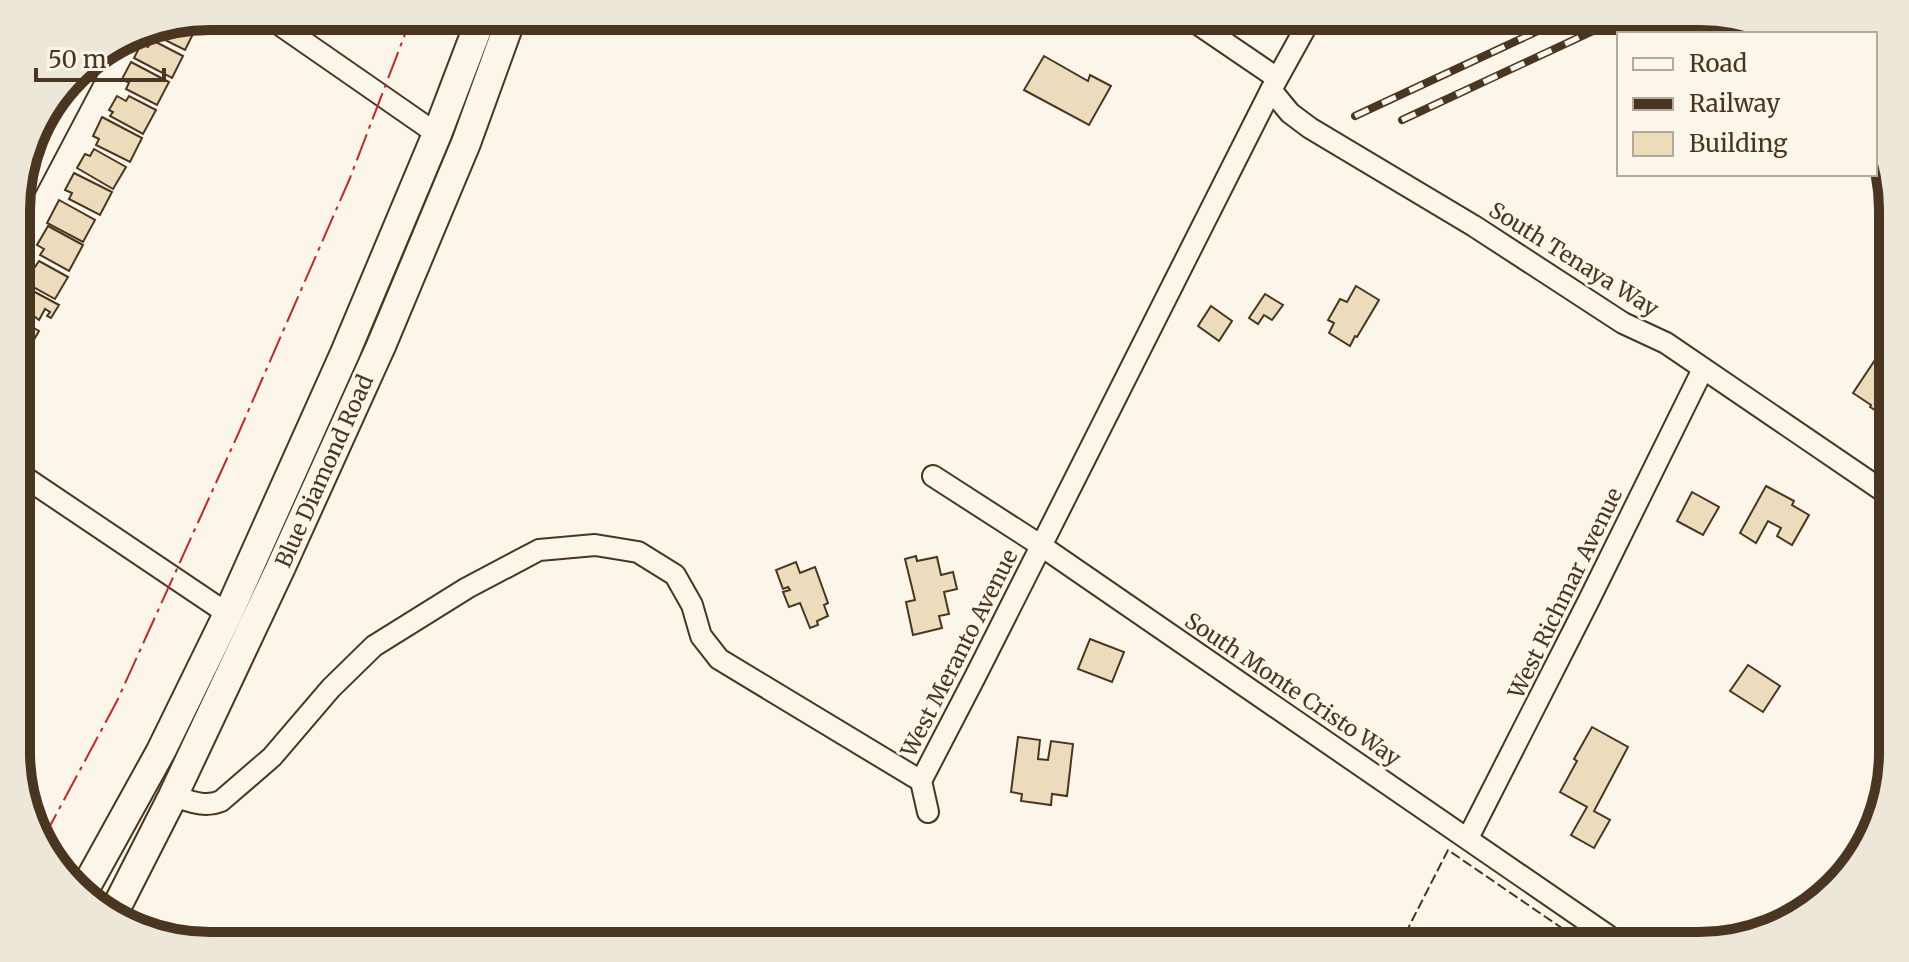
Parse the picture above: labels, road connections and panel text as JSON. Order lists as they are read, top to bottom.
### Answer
{
  "streets": {
    "highway": ["Blue Diamond Road"],
    "street": [
      "South Tenaya Way",
      "West Richmar Avenue",
      "West Meranto Avenue",
      "South Monte Cristo Way"
    ]
  },
  "crossings": [
    ["South Tenaya Way", "West Richmar Avenue"],
    ["South Tenaya Way", "West Meranto Avenue"],
    ["Blue Diamond Road", "West Meranto Avenue"],
    ["West Richmar Avenue", "South Monte Cristo Way"],
    ["West Meranto Avenue", "South Monte Cristo Way"]
  ],
  "legend": ["Road", "Railway", "Building"],
  "scale_bar": "50 m"
}
